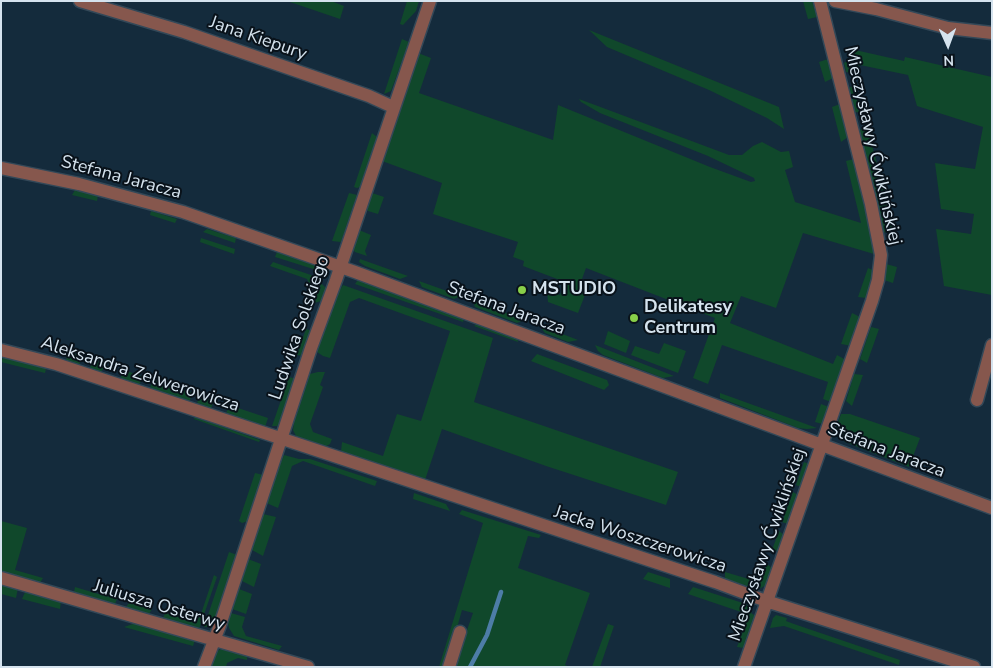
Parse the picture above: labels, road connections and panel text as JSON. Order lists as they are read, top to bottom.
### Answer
{
  "streets": {
    "street": [
      "Jana Kiepury",
      "Mieczysławy Ćwiklińskiej",
      "Stefana Jaracza",
      "Ludwika Solskiego",
      "Aleksandra Zelwerowicza",
      "Jacka Woszczerowicza",
      "Juliusza Osterwy"
    ]
  },
  "crossings": [
    ["Jana Kiepury", "Ludwika Solskiego"],
    ["Mieczysławy Ćwiklińskiej", "Stefana Jaracza"],
    ["Mieczysławy Ćwiklińskiej", "Jacka Woszczerowicza"],
    ["Stefana Jaracza", "Ludwika Solskiego"],
    ["Ludwika Solskiego", "Aleksandra Zelwerowicza"],
    ["Ludwika Solskiego", "Juliusza Osterwy"],
    ["Aleksandra Zelwerowicza", "Jacka Woszczerowicza"]
  ],
  "places": ["MSTUDIO", "Delikatesy Centrum"],
  "north": "bottom"
}
